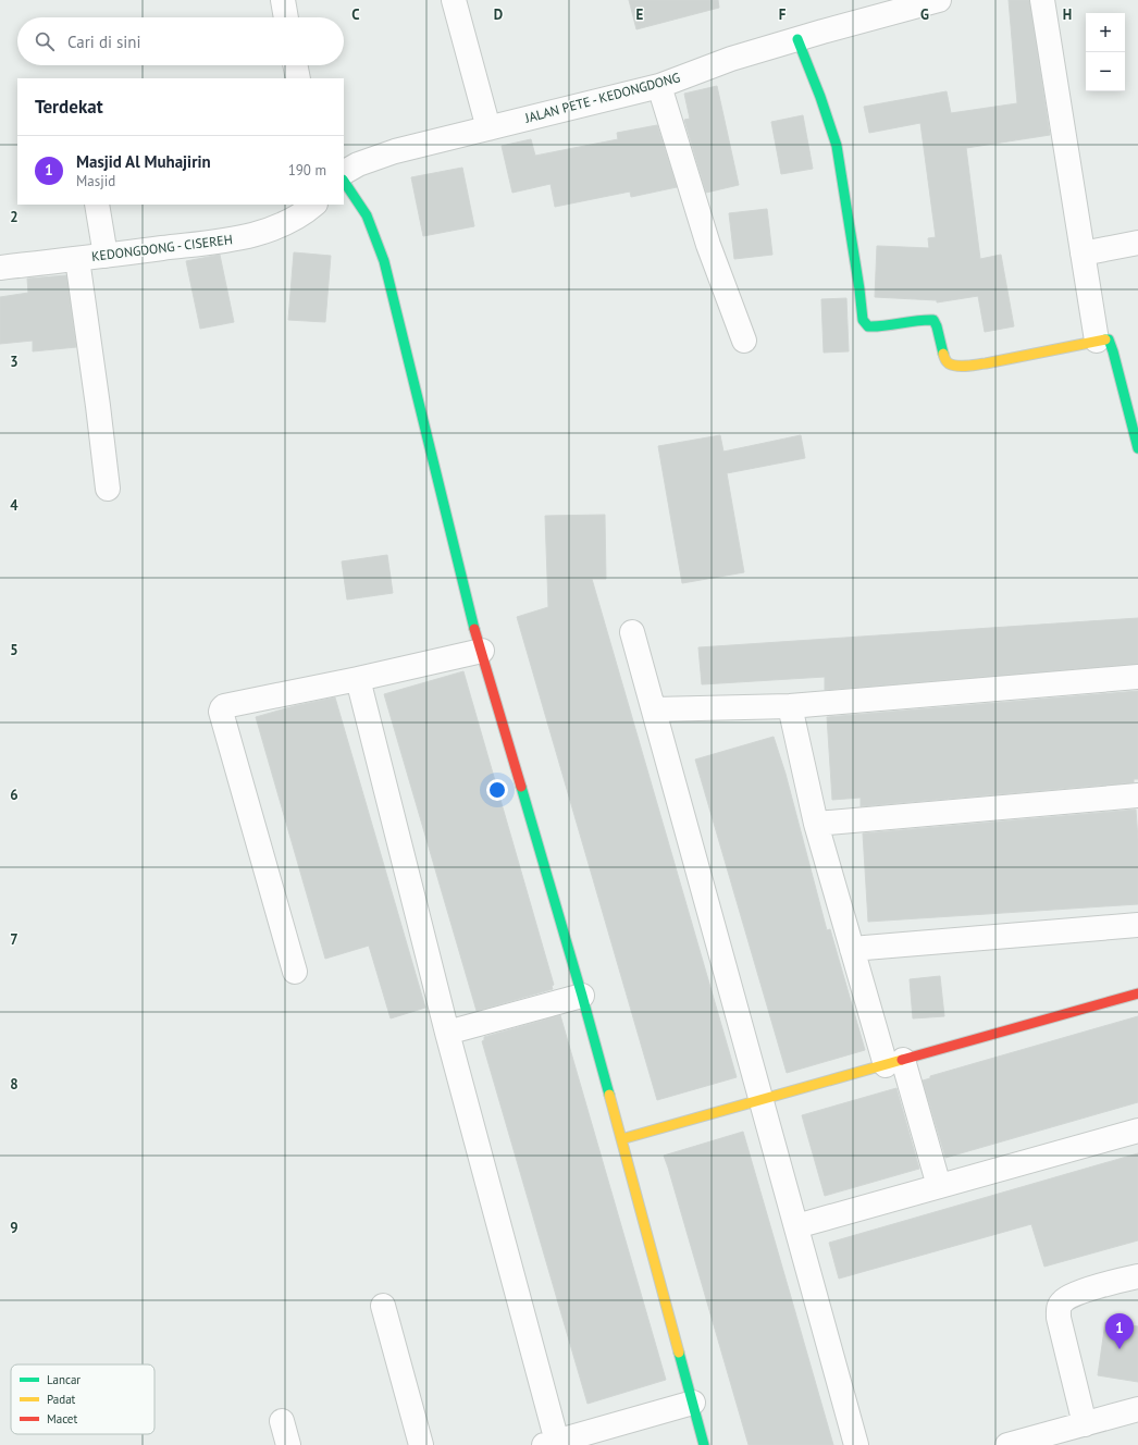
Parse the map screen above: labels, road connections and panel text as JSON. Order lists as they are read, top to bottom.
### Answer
{
  "streets": {
    "street": ["JALAN PETE - KEDONGDONG", "KEDONGDONG - CISEREH"]
  },
  "legend": ["Lancar", "Padat", "Macet"],
  "page": {
    "map_buttons": ["+", "−"],
    "search": "Cari di sini",
    "heading": "Terdekat",
    "list": [
      {
        "mark": "1",
        "name": "Masjid Al Muhajirin",
        "note": "Masjid",
        "value": "190 m"
      }
    ],
    "pins": "1"
  },
  "grid": {
    "columns": [
      "C",
      "D",
      "E",
      "F",
      "G",
      "H"
    ],
    "rows": [
      "2",
      "3",
      "4",
      "5",
      "6",
      "7",
      "8",
      "9"
    ]
  }
}
